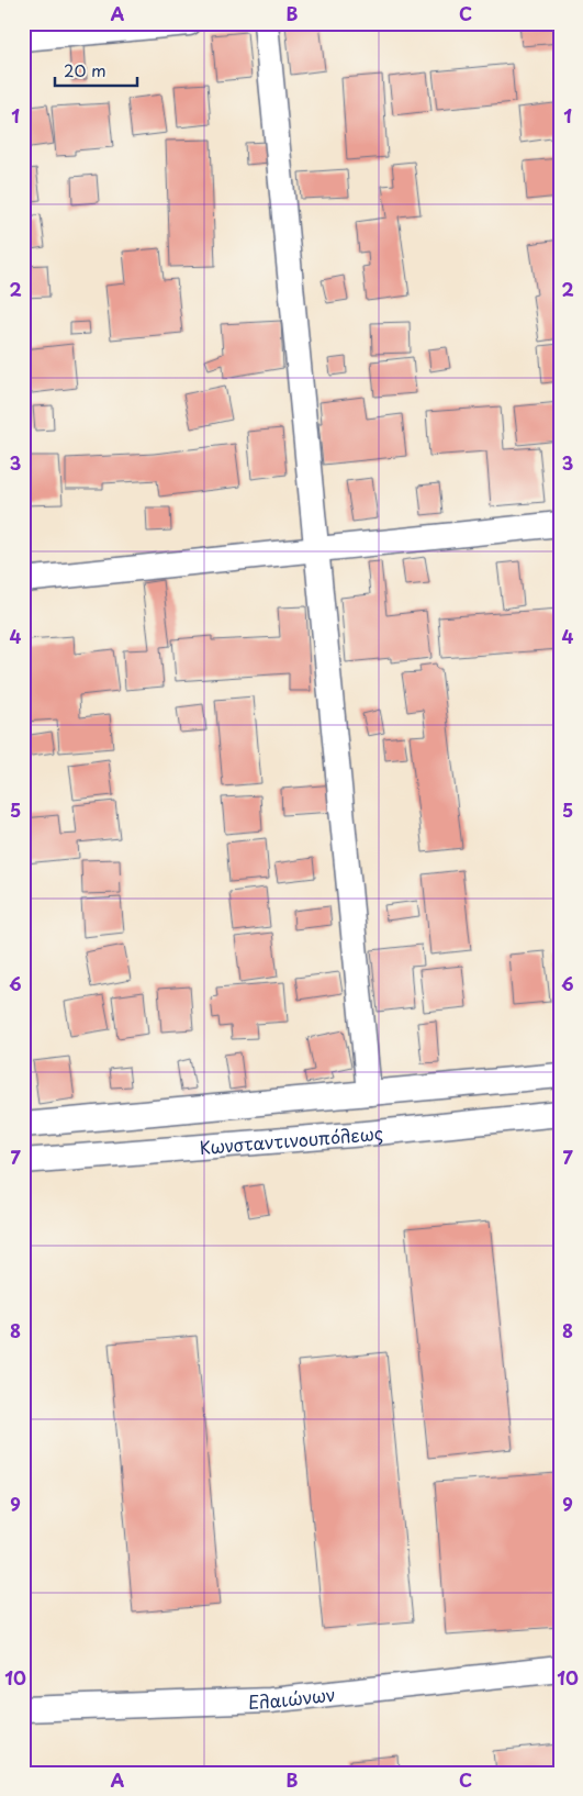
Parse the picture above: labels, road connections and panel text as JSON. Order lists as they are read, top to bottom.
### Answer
{
  "streets": {
    "street": ["Κωνσταντινουπόλεως", "Ελαιώνων"]
  },
  "scale_bar": "20 m",
  "grid": {
    "columns": ["A", "B", "C"],
    "rows": [
      "1",
      "2",
      "3",
      "4",
      "5",
      "6",
      "7",
      "8",
      "9",
      "10"
    ]
  }
}
